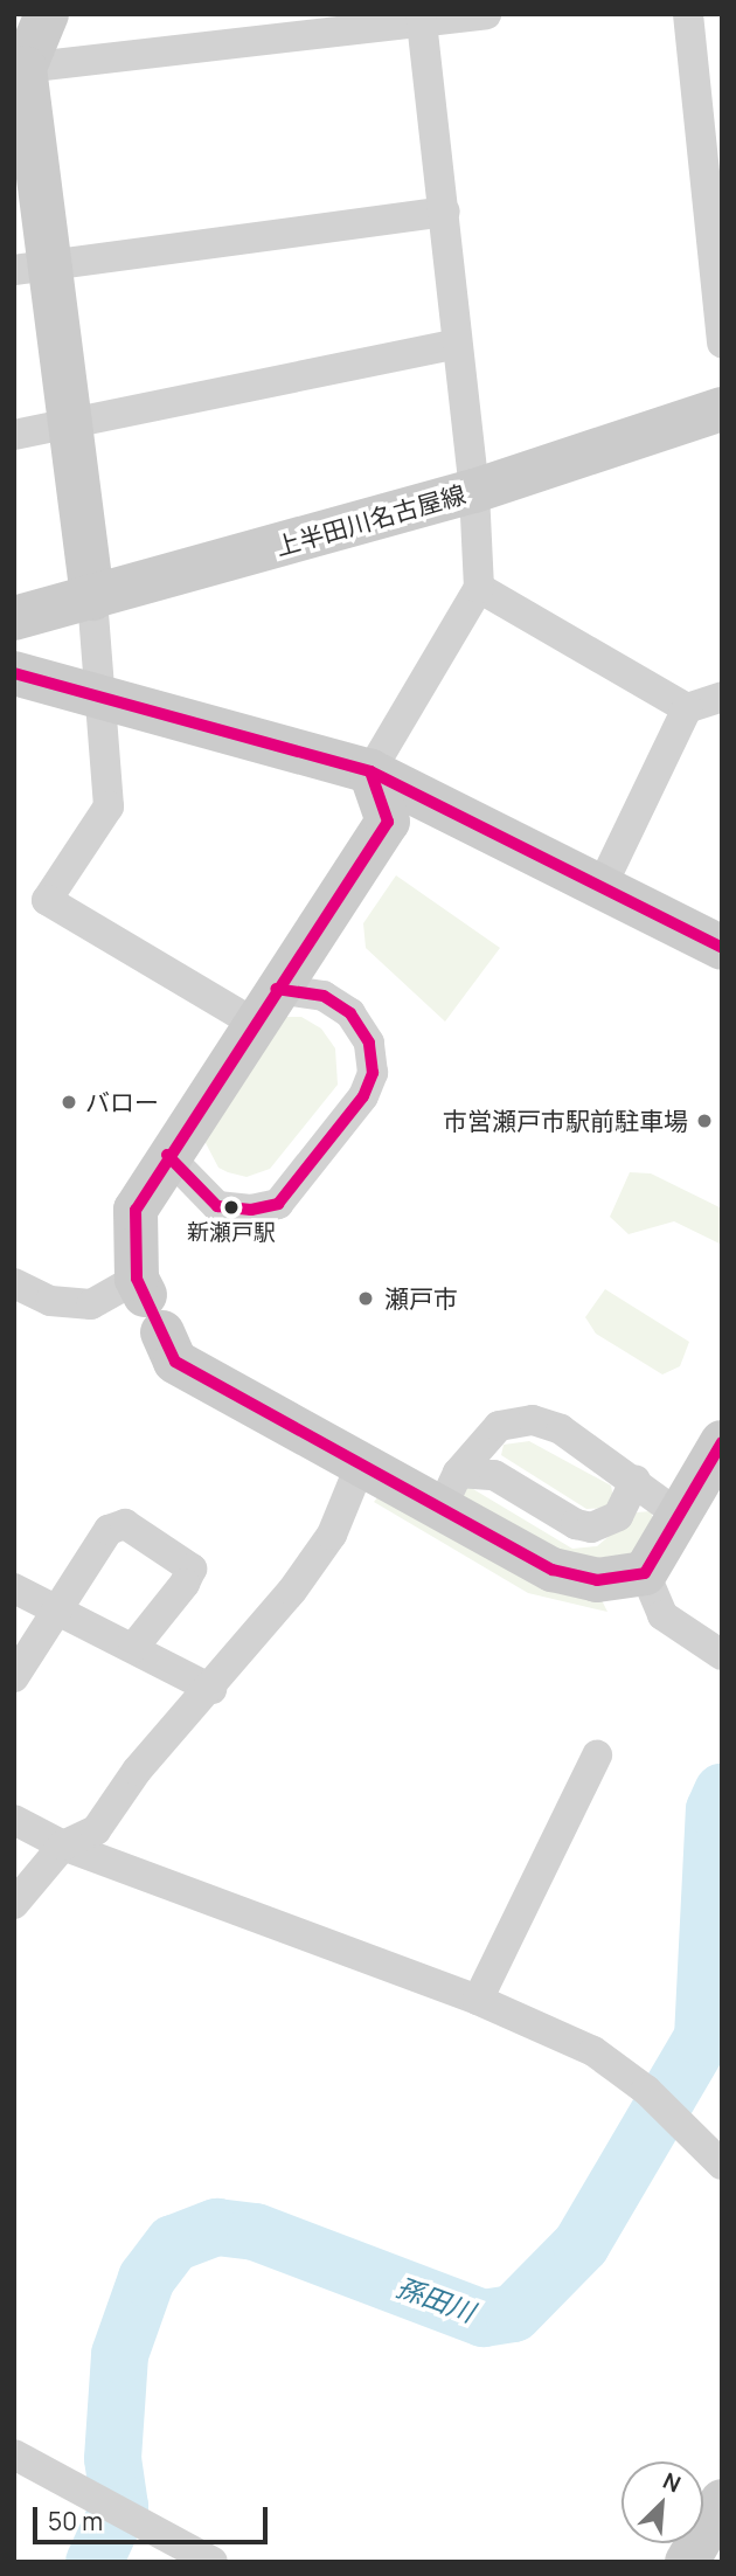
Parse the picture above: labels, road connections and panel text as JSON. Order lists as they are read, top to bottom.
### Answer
{
  "streets": {
    "street": ["上半田川名古屋線"]
  },
  "water": ["孫田川"],
  "places": [
    "バロー",
    "市営瀬戸市駅前駐車場",
    "新瀬戸駅",
    "瀬戸市"
  ],
  "scale_bar": "50 m",
  "north": "top right"
}
